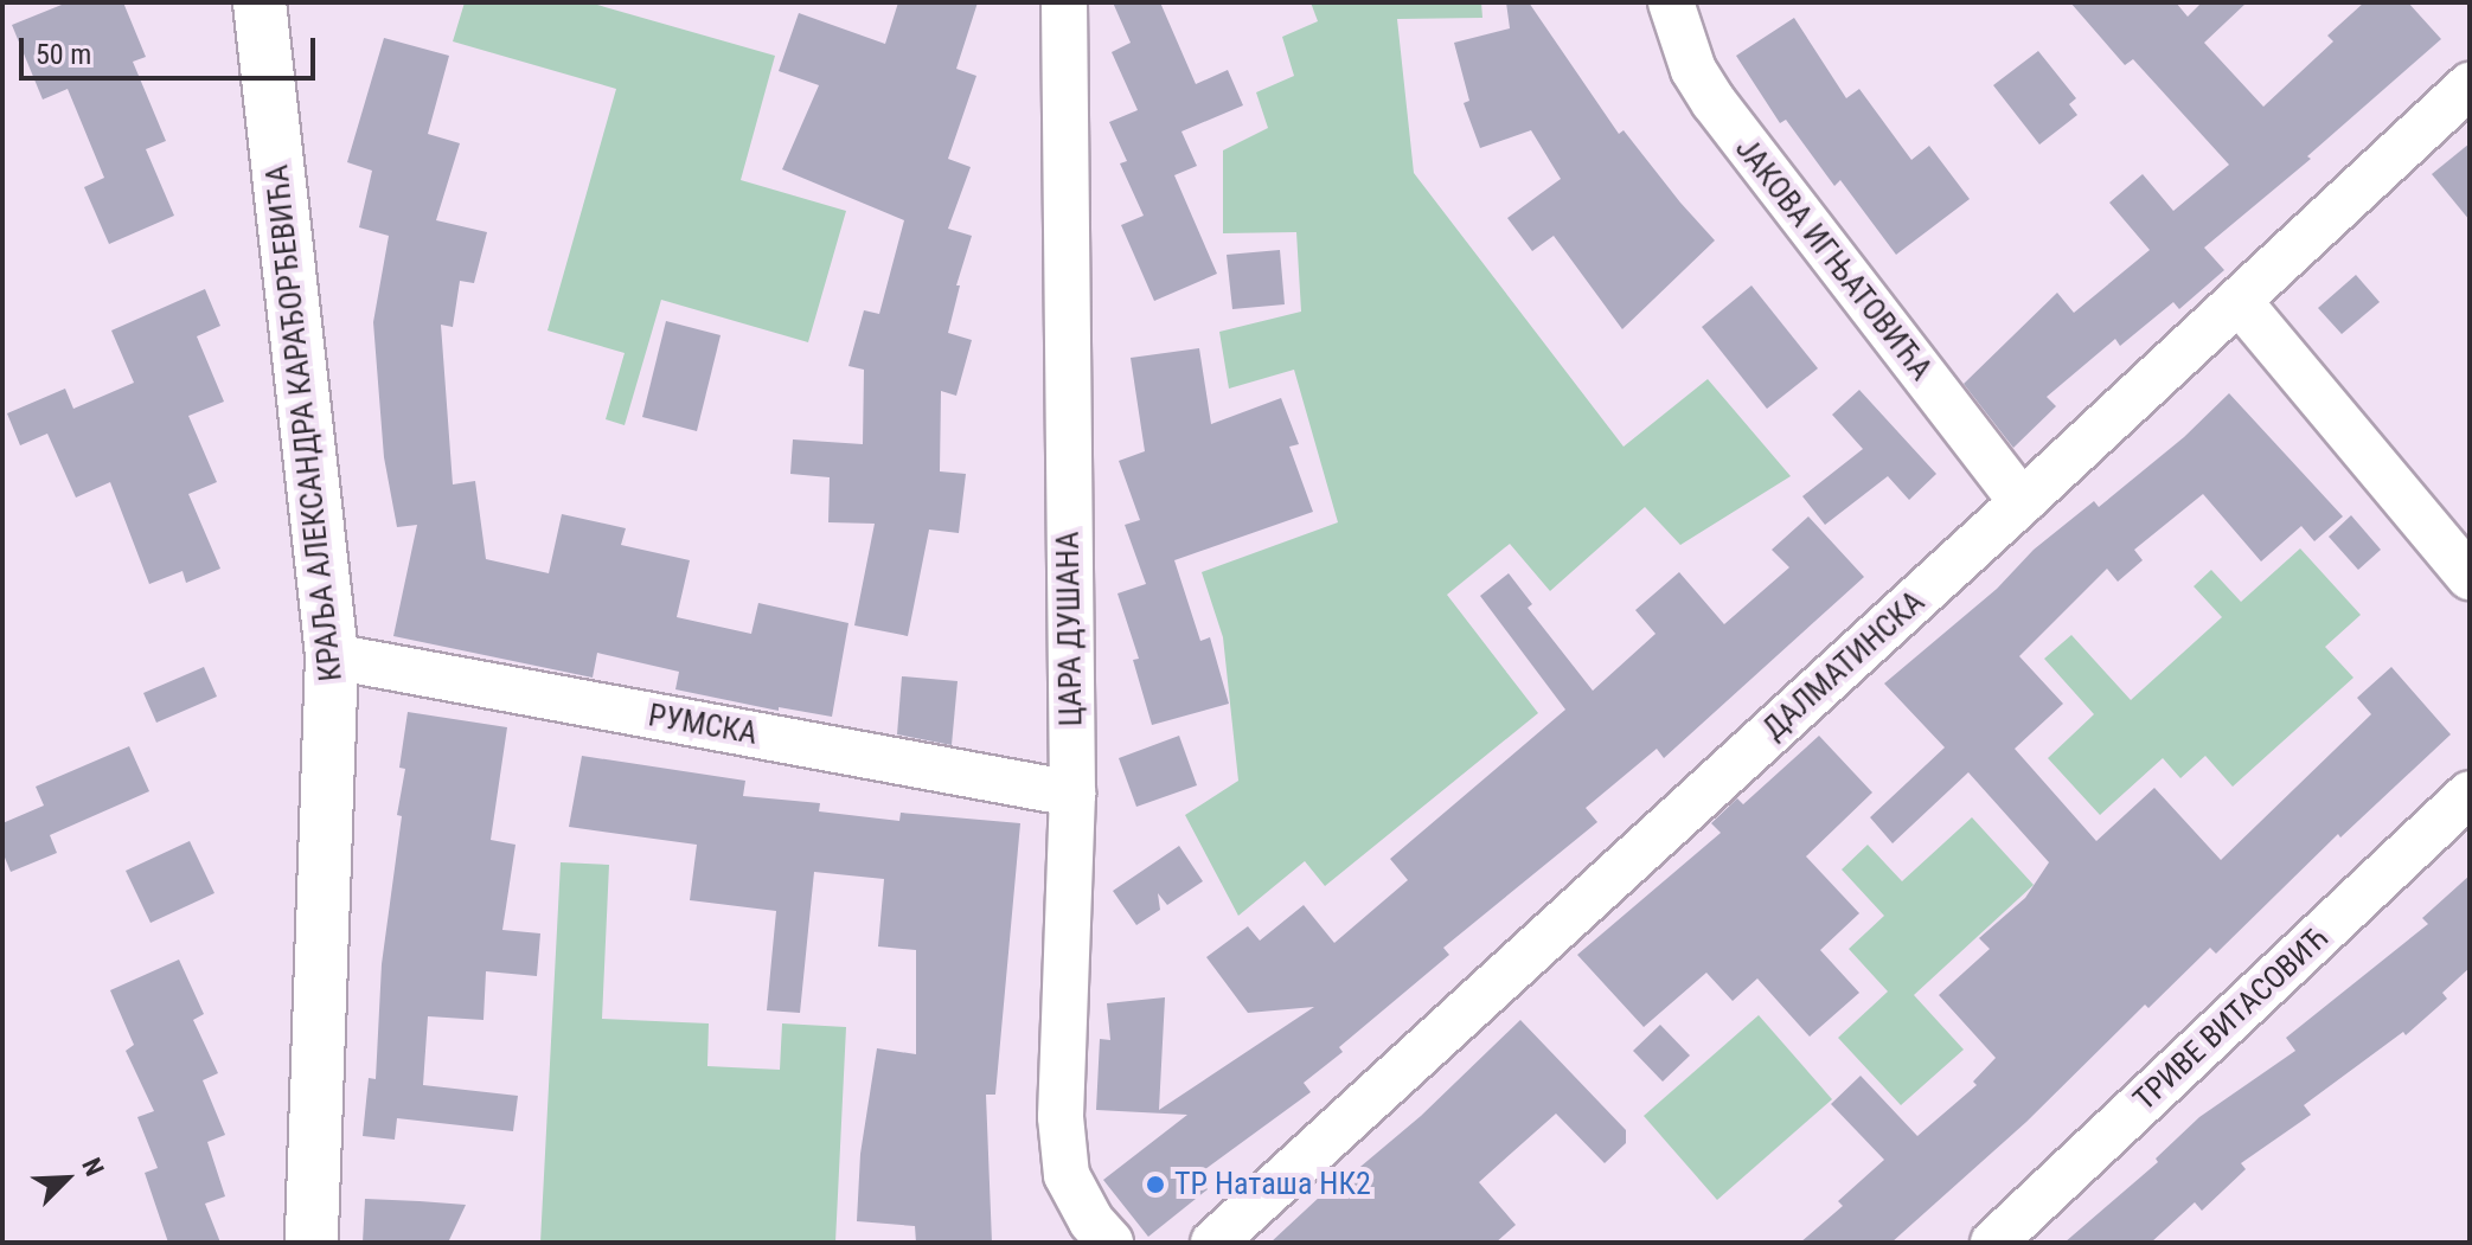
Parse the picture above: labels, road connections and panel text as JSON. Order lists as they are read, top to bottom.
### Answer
{
  "streets": {
    "street": [
      "ЈАКОВА ИГЊАТОВИЋА",
      "КРАЉА АЛЕКСАНДРА КАРАЂОРЂЕВИЋА",
      "ЦАРА ДУШАНА",
      "ДАЛМАТИНСКА",
      "РУМСКА",
      "ТРИВЕ ВИТАСОВИЋ"
    ]
  },
  "crossings": [
    ["ЈАКОВА ИГЊАТОВИЋА", "ДАЛМАТИНСКА"],
    ["КРАЉА АЛЕКСАНДРА КАРАЂОРЂЕВИЋА", "РУМСКА"],
    ["ЦАРА ДУШАНА", "РУМСКА"]
  ],
  "places": ["ТР Наташа НК2"],
  "scale_bar": "50 m",
  "north": "top right"
}
